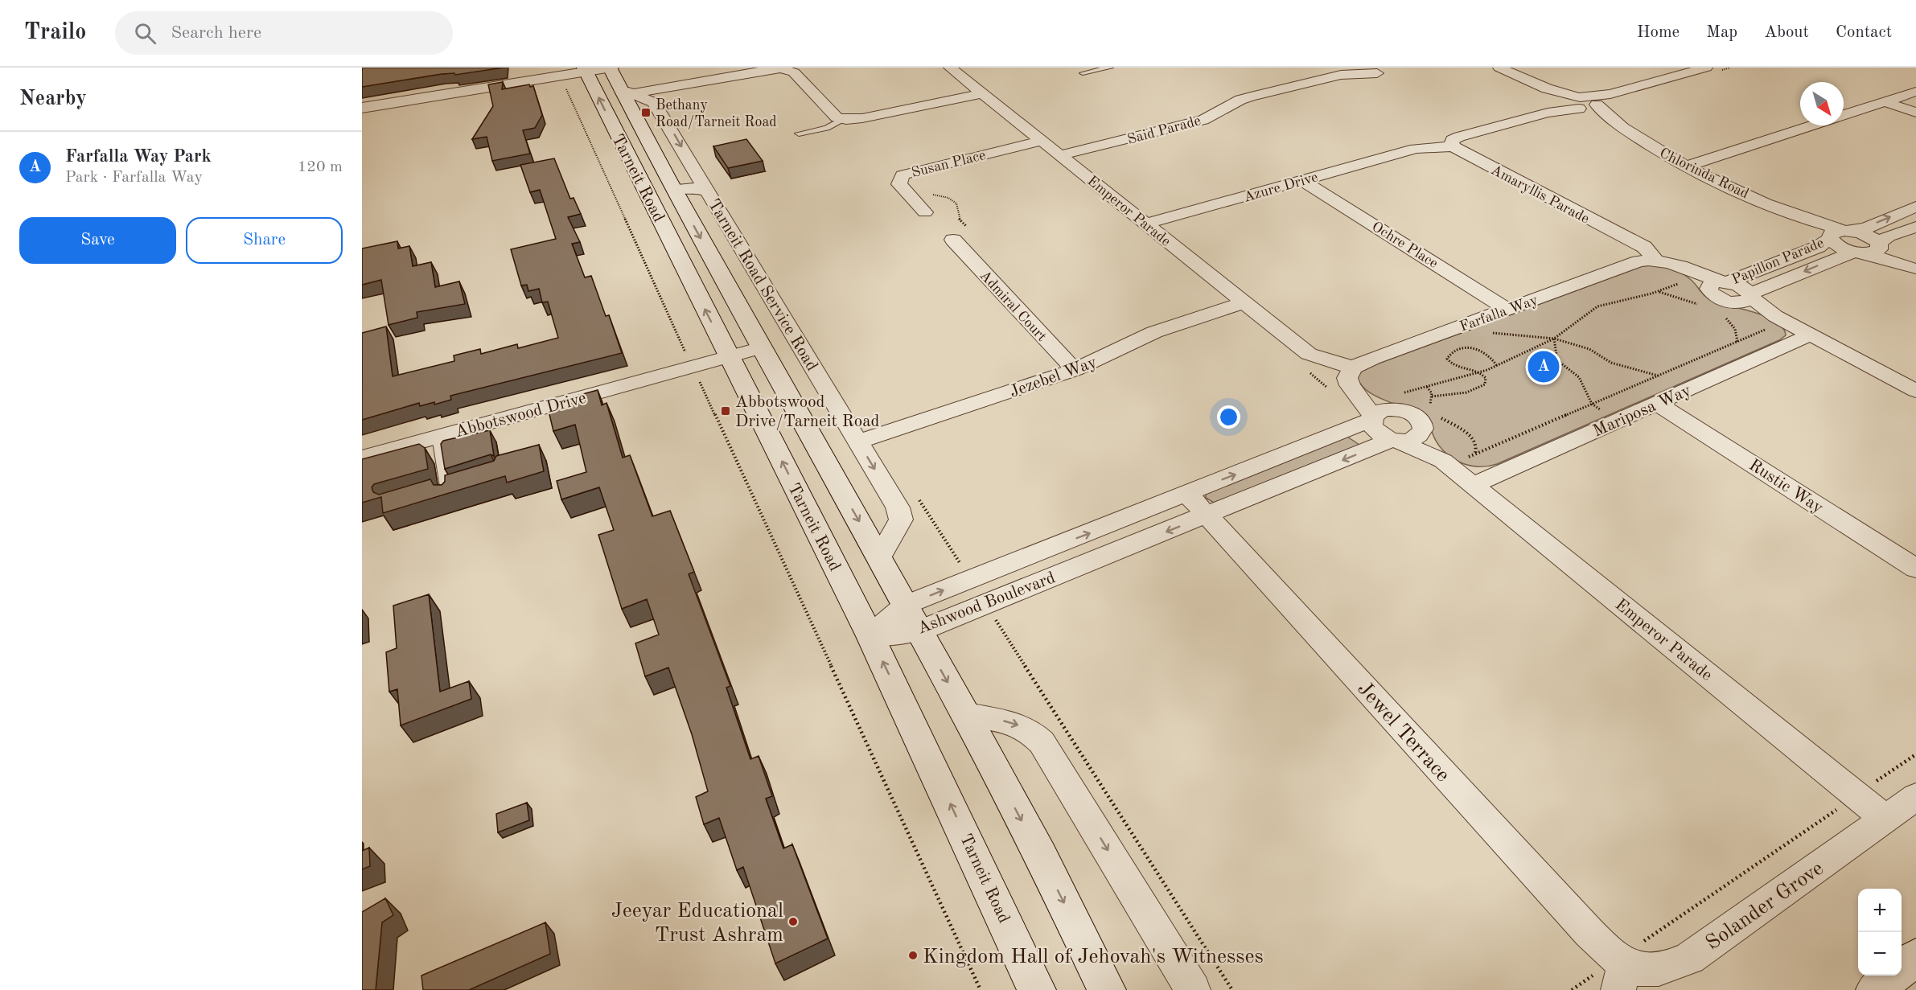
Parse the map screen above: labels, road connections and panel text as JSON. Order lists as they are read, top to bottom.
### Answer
{
  "streets": {
    "main road": ["Tarneit Road"],
    "street": [
      "Said Parade",
      "Susan Place",
      "Chlorinda Road",
      "Azure Drive",
      "Amaryllis Parade",
      "Emperor Parade",
      "Ochre Place",
      "Papillon Parade",
      "Tarneit Road Service Road",
      "Admiral Court",
      "Farfalla Way",
      "Jezebel Way",
      "Mariposa Way",
      "Abbotswood Drive",
      "Rustic Way",
      "Ashwood Boulevard",
      "Jewel Terrace",
      "Solander Grove"
    ]
  },
  "crossings": [
    ["Said Parade", "Emperor Parade"],
    ["Susan Place", "Emperor Parade"],
    ["Chlorinda Road", "Azure Drive"],
    ["Chlorinda Road", "Papillon Parade"],
    ["Tarneit Road", "Tarneit Road Service Road"],
    ["Tarneit Road", "Abbotswood Drive"],
    ["Tarneit Road", "Ashwood Boulevard"],
    ["Azure Drive", "Amaryllis Parade"],
    ["Azure Drive", "Emperor Parade"],
    ["Azure Drive", "Ochre Place"],
    ["Amaryllis Parade", "Farfalla Way"],
    ["Emperor Parade", "Farfalla Way"],
    ["Emperor Parade", "Jezebel Way"],
    ["Emperor Parade", "Mariposa Way"],
    ["Emperor Parade", "Ashwood Boulevard"],
    ["Emperor Parade", "Solander Grove"],
    ["Ochre Place", "Farfalla Way"],
    ["Tarneit Road Service Road", "Jezebel Way"],
    ["Admiral Court", "Jezebel Way"],
    ["Farfalla Way", "Ashwood Boulevard"],
    ["Mariposa Way", "Rustic Way"],
    ["Ashwood Boulevard", "Jewel Terrace"],
    ["Jewel Terrace", "Solander Grove"]
  ],
  "places": {
    "transit": ["Bethany Road/Tarneit Road", "Abbotswood Drive/Tarneit Road"],
    "other": ["Jeeyar Educational Trust Ashram", "Kingdom Hall of Jehovah's Witnesses"]
  },
  "north": "bottom right",
  "page": {
    "header": "Trailo",
    "search": "Search here",
    "nav": [
      "Home",
      "Map",
      "About",
      "Contact"
    ],
    "heading": "Nearby",
    "list": [
      {
        "mark": "A",
        "name": "Farfalla Way Park",
        "note": "Park · Farfalla Way",
        "value": "120 m"
      }
    ],
    "buttons": ["Save", "Share"],
    "pins": "A",
    "map_buttons": ["+", "−"]
  }
}
